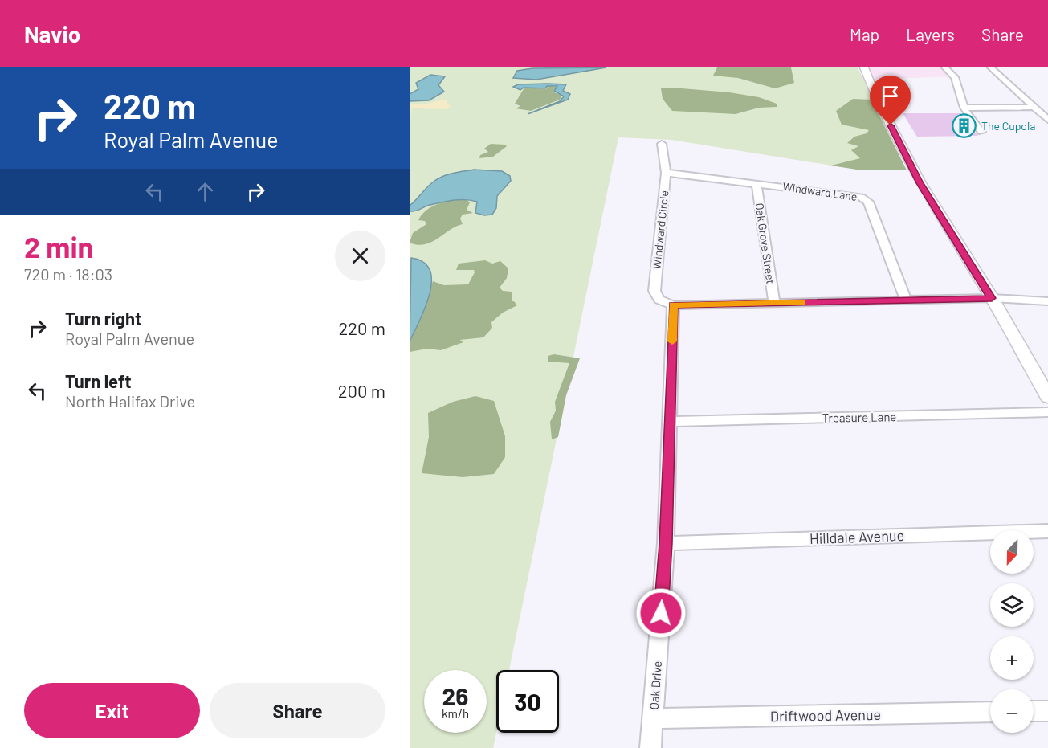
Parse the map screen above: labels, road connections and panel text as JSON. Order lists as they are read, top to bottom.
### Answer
{
  "streets": {
    "street": [
      "Windward Lane",
      "Windward Circle",
      "Oak Grove Street",
      "Treasure Lane",
      "Hilldale Avenue",
      "Oak Drive",
      "Driftwood Avenue"
    ]
  },
  "crossings": [
    ["Windward Lane", "Windward Circle"],
    ["Windward Lane", "Oak Grove Street"],
    ["Windward Circle", "Oak Drive"],
    ["Treasure Lane", "Oak Drive"],
    ["Hilldale Avenue", "Oak Drive"],
    ["Oak Drive", "Driftwood Avenue"]
  ],
  "places": {
    "building": ["The Cupola"]
  },
  "north": "bottom",
  "page": {
    "header": "Navio",
    "nav": ["Map", "Layers", "Share"],
    "turn": ["220 m", "Royal Palm Avenue"],
    "heading": ["2 min", "720 m · 18:03"],
    "list": [
      {
        "name": "Turn right",
        "note": "Royal Palm Avenue",
        "value": "220 m"
      },
      {
        "name": "Turn left",
        "note": "North Halifax Drive",
        "value": "200 m"
      }
    ],
    "map_buttons": ["+", "−"],
    "speed": "26 km/h",
    "limit": "30",
    "buttons": ["Exit", "Share"]
  }
}
